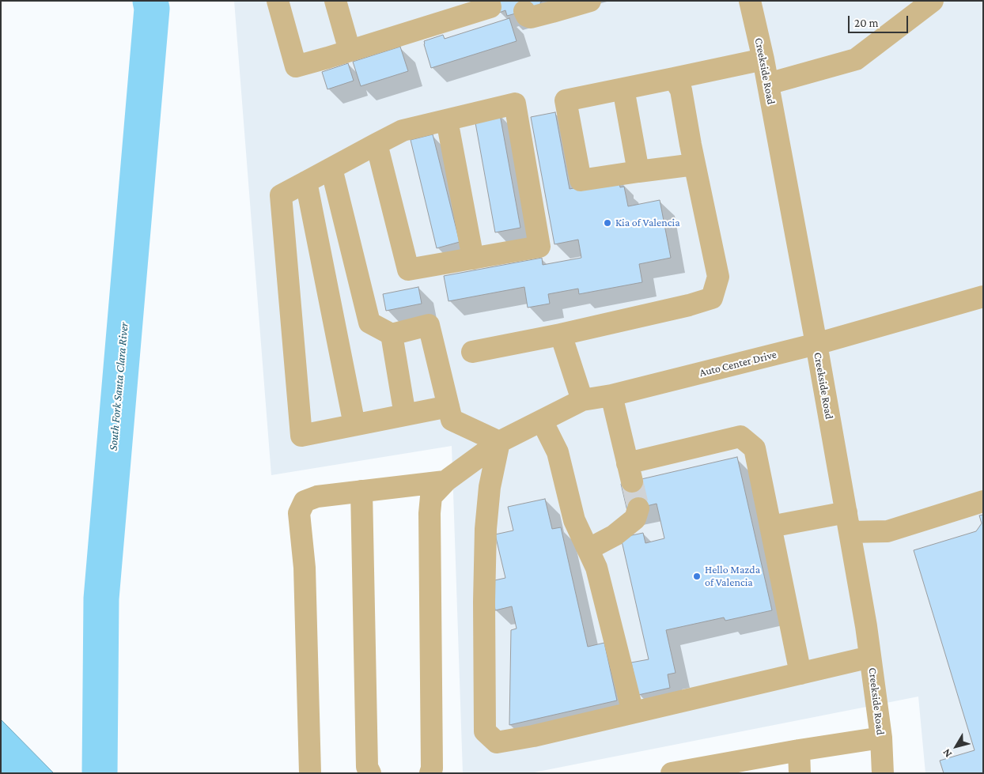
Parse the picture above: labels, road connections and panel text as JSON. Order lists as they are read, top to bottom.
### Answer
{
  "streets": {
    "street": ["Creekside Road", "Auto Center Drive"]
  },
  "crossings": [
    ["Creekside Road", "Auto Center Drive"]
  ],
  "water": ["South Fork Santa Clara River"],
  "places": ["Kia of Valencia", "Hello Mazda of Valencia"],
  "scale_bar": "20 m",
  "north": "bottom left"
}
